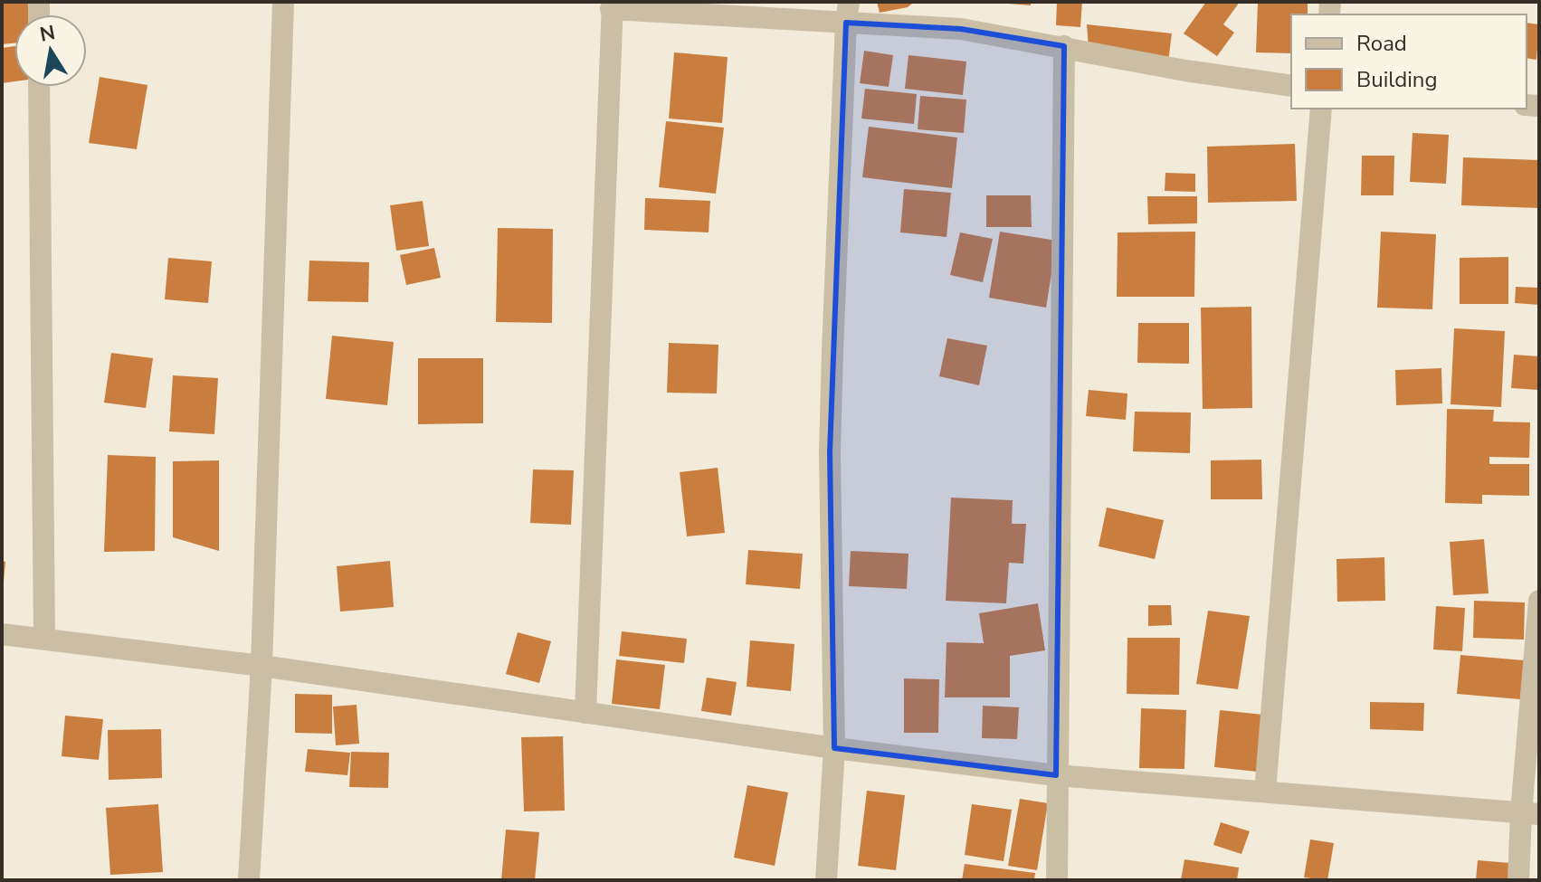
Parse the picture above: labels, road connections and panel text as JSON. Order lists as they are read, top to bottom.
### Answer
{
  "legend": ["Road", "Building"],
  "north": "top"
}
